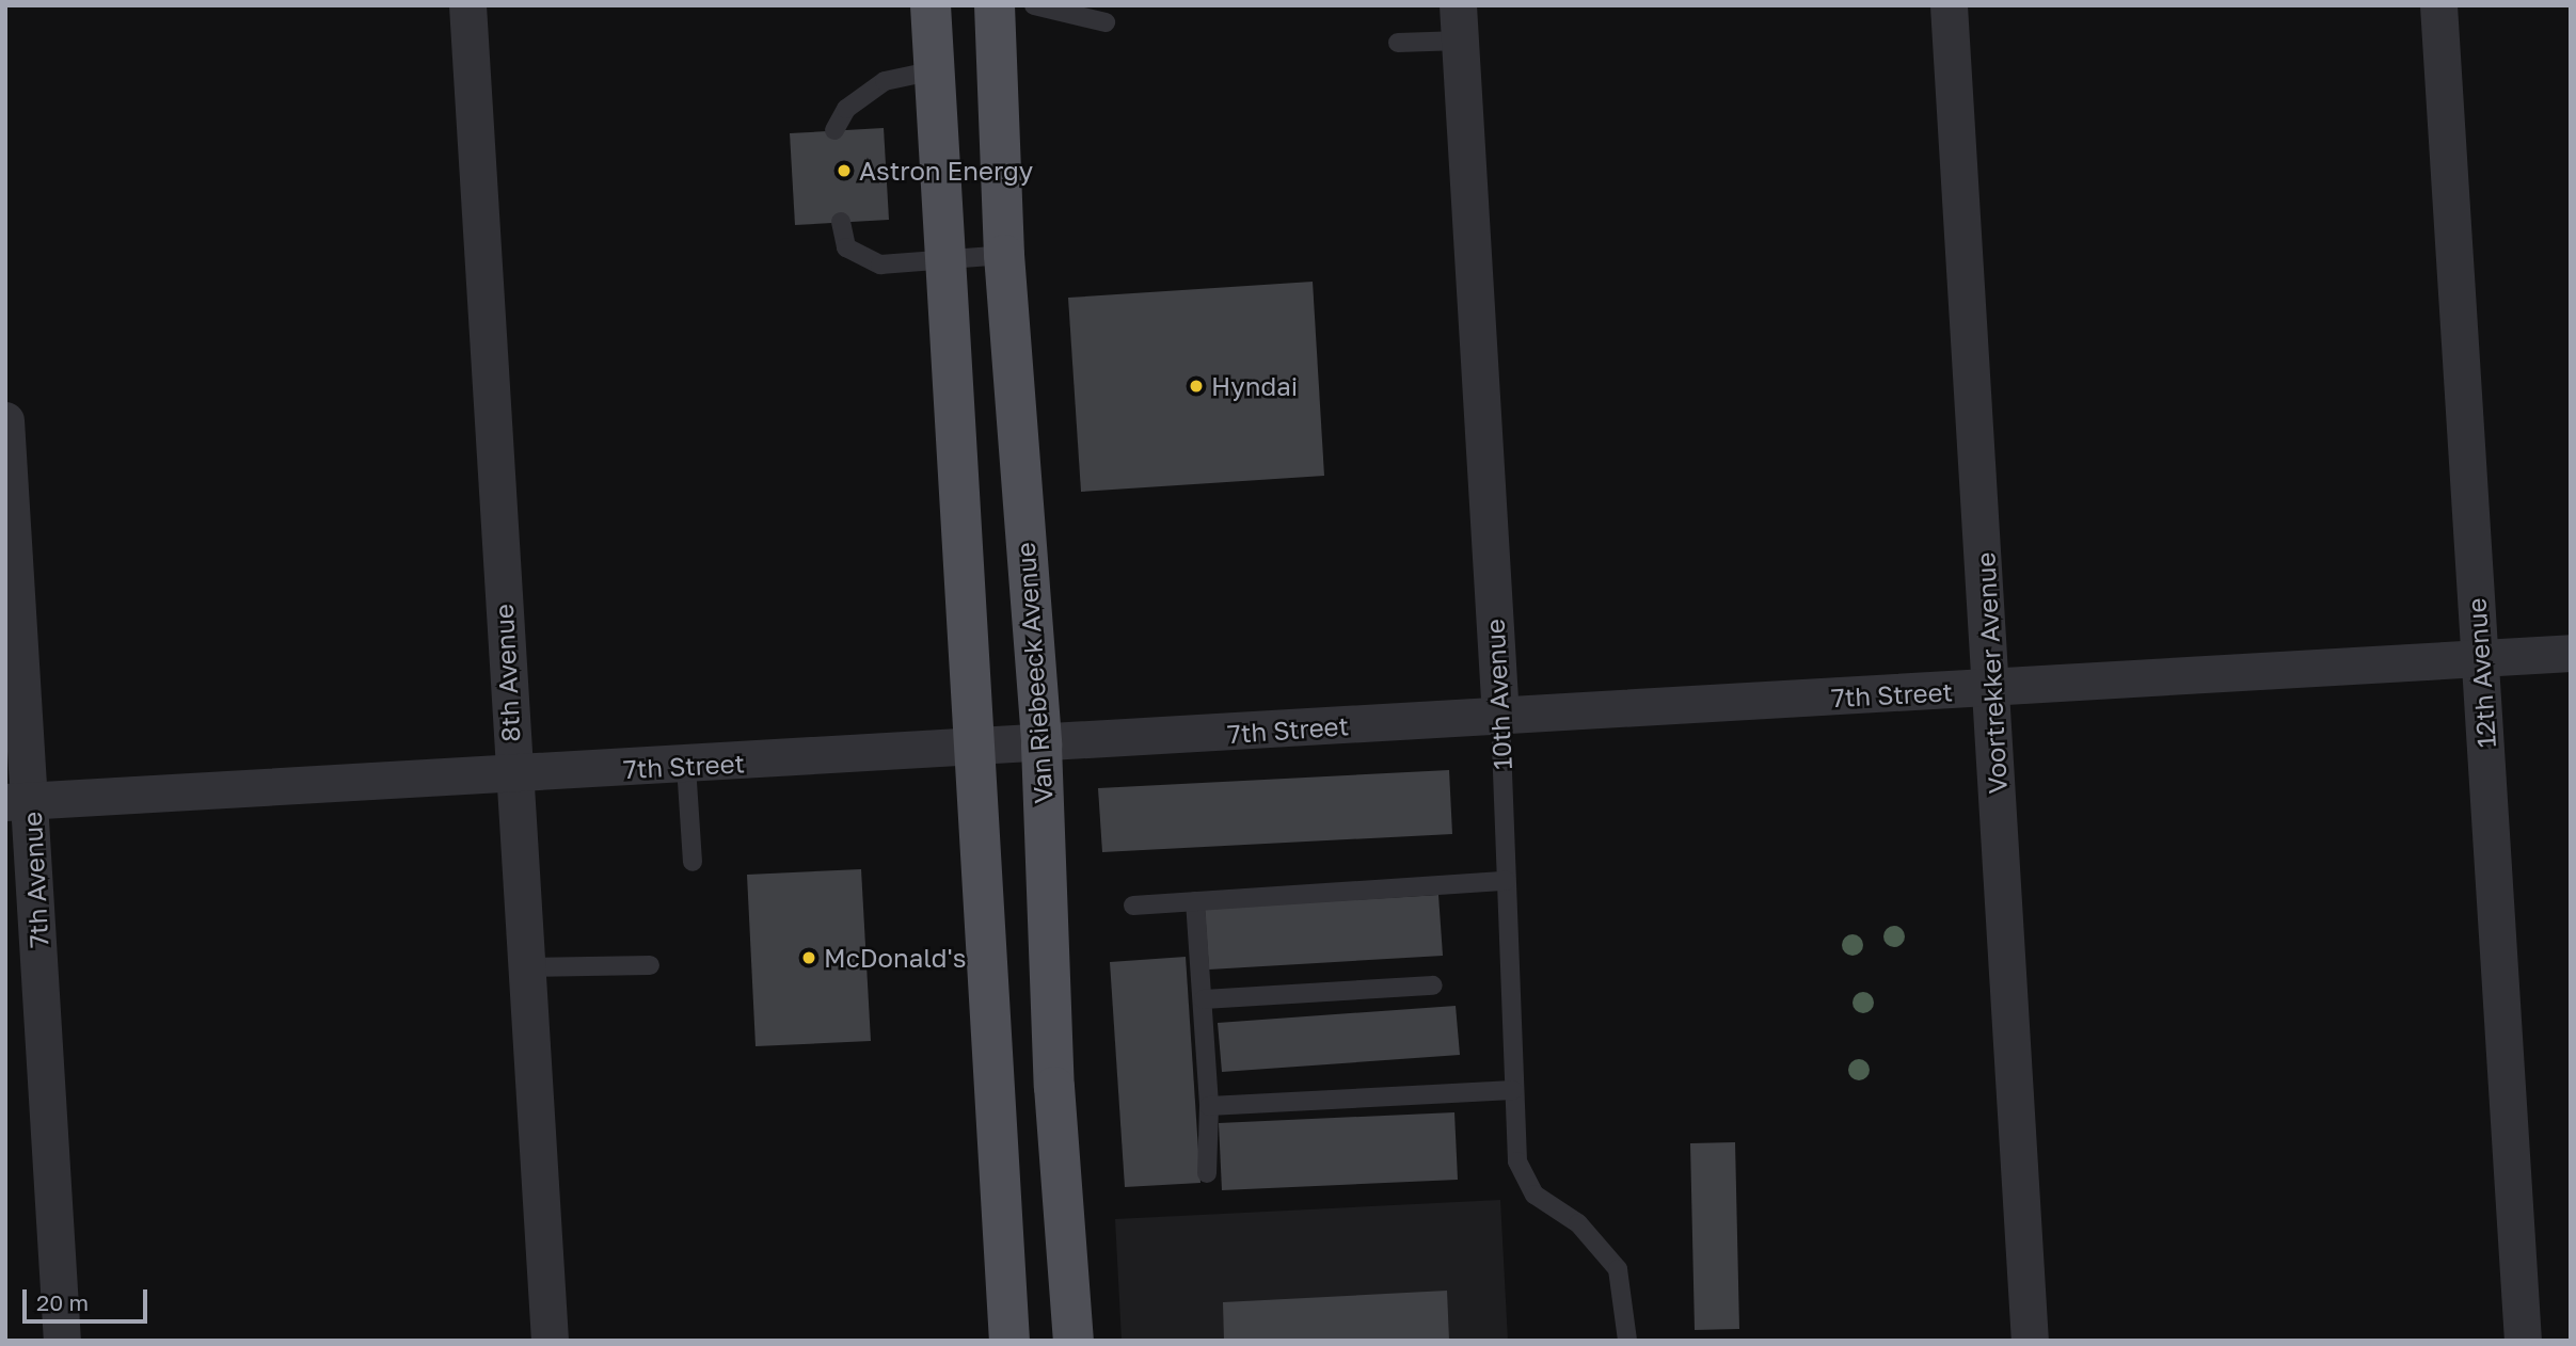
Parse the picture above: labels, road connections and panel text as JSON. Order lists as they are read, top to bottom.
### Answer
{
  "streets": {
    "main road": ["Van Riebeeck Avenue"],
    "street": [
      "8th Avenue",
      "Voortrekker Avenue",
      "12th Avenue",
      "10th Avenue",
      "7th Street",
      "7th Avenue"
    ]
  },
  "crossings": [
    ["8th Avenue", "7th Street"],
    ["Van Riebeeck Avenue", "7th Street"],
    ["Voortrekker Avenue", "7th Street"],
    ["12th Avenue", "7th Street"],
    ["10th Avenue", "7th Street"],
    ["7th Street", "7th Avenue"]
  ],
  "places": ["Astron Energy", "Hyndai", "McDonald's"],
  "scale_bar": "20 m"
}
